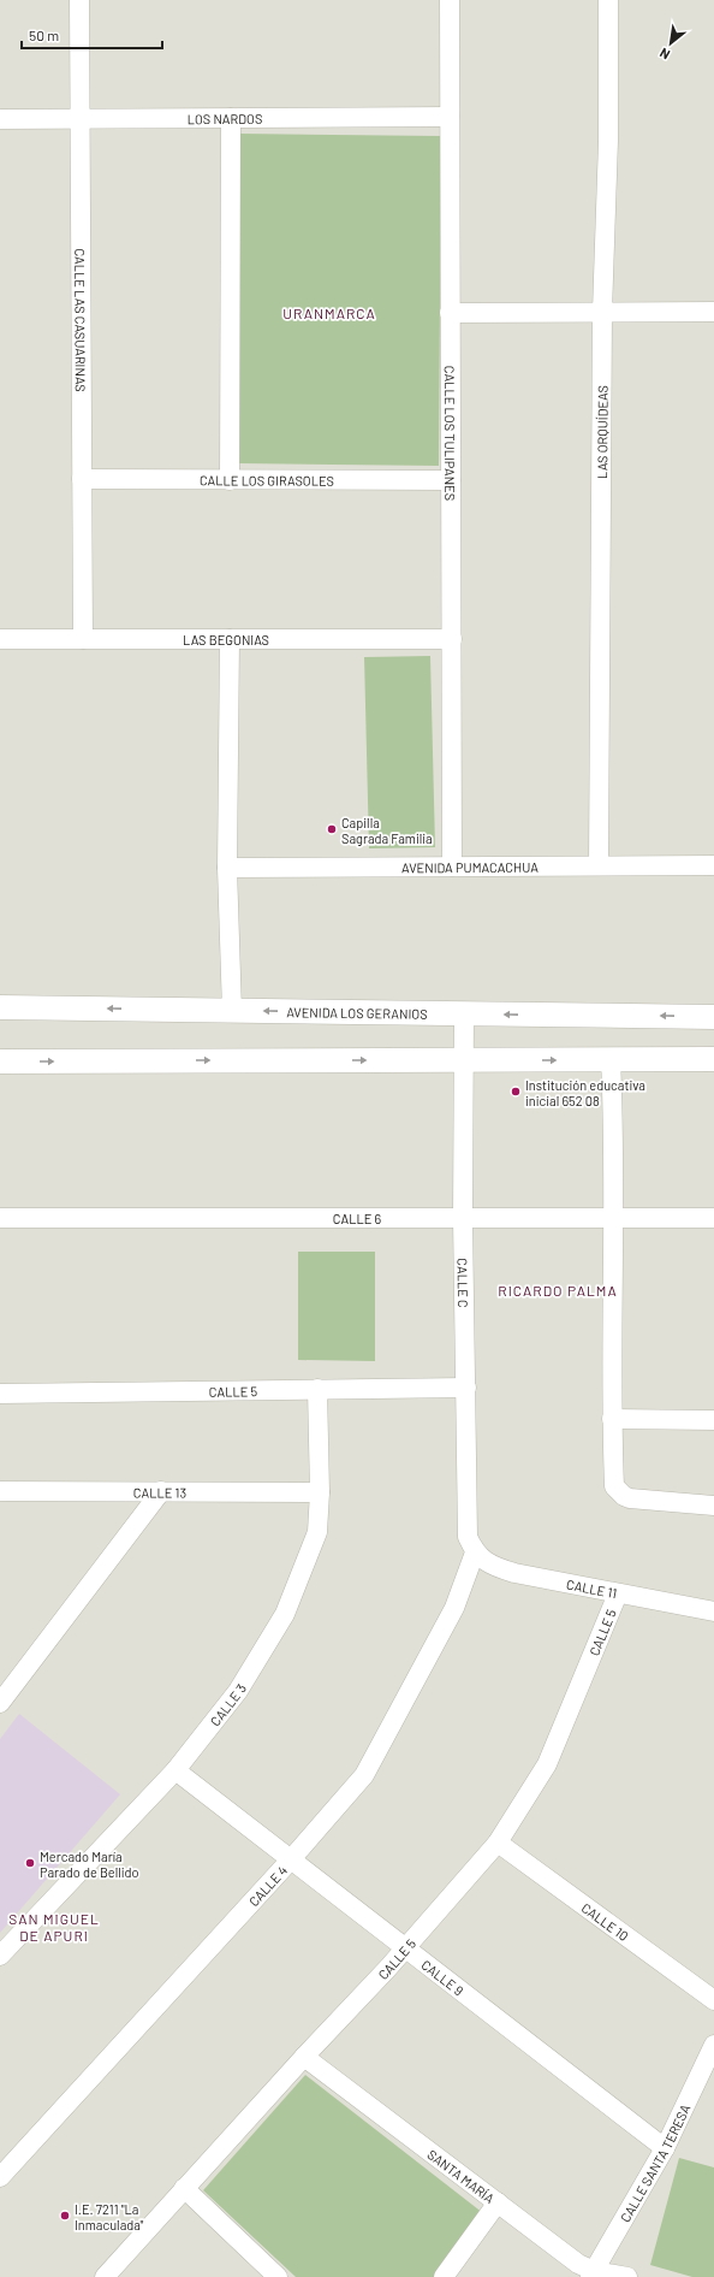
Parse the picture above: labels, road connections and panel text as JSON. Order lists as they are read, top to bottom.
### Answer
{
  "streets": {
    "street": [
      "LOS NARDOS",
      "CALLE LAS CASUARINAS",
      "LAS ORQUÍDEAS",
      "CALLE LOS TULIPANES",
      "CALLE LOS GIRASOLES",
      "LAS BEGONIAS",
      "AVENIDA PUMACACHUA",
      "AVENIDA LOS GERANIOS",
      "CALLE 6",
      "CALLE C",
      "CALLE 5",
      "CALLE 13",
      "CALLE 11",
      "CALLE 3",
      "CALLE 4",
      "CALLE 10",
      "CALLE 9",
      "CALLE SANTA TERESA",
      "SANTA MARÍA"
    ]
  },
  "crossings": [
    ["LOS NARDOS", "CALLE LAS CASUARINAS"],
    ["LOS NARDOS", "CALLE LOS TULIPANES"],
    ["CALLE LAS CASUARINAS", "CALLE LOS GIRASOLES"],
    ["CALLE LAS CASUARINAS", "LAS BEGONIAS"],
    ["LAS ORQUÍDEAS", "AVENIDA PUMACACHUA"],
    ["CALLE LOS TULIPANES", "CALLE LOS GIRASOLES"],
    ["CALLE LOS TULIPANES", "LAS BEGONIAS"],
    ["CALLE LOS TULIPANES", "AVENIDA PUMACACHUA"],
    ["AVENIDA LOS GERANIOS", "CALLE C"],
    ["CALLE 6", "CALLE C"],
    ["CALLE C", "CALLE 5"],
    ["CALLE C", "CALLE 11"],
    ["CALLE C", "CALLE 4"],
    ["CALLE 5", "CALLE 11"],
    ["CALLE 5", "CALLE 3"],
    ["CALLE 5", "CALLE 10"],
    ["CALLE 5", "CALLE 9"],
    ["CALLE 5", "SANTA MARÍA"],
    ["CALLE 13", "CALLE 3"],
    ["CALLE 11", "CALLE 4"],
    ["CALLE 3", "CALLE 9"],
    ["CALLE 4", "CALLE 9"],
    ["CALLE 9", "CALLE SANTA TERESA"],
    ["CALLE SANTA TERESA", "SANTA MARÍA"]
  ],
  "districts": ["URANMARCA", "RICARDO PALMA", "SAN MIGUEL DE APURI"],
  "places": [
    "Capilla Sagrada Familia",
    "Institución educativa inicial 652 08",
    "Mercado María Parado de Bellido",
    "I.E. 7211 \"La Inmaculada\""
  ],
  "scale_bar": "50 m",
  "north": "bottom left"
}
